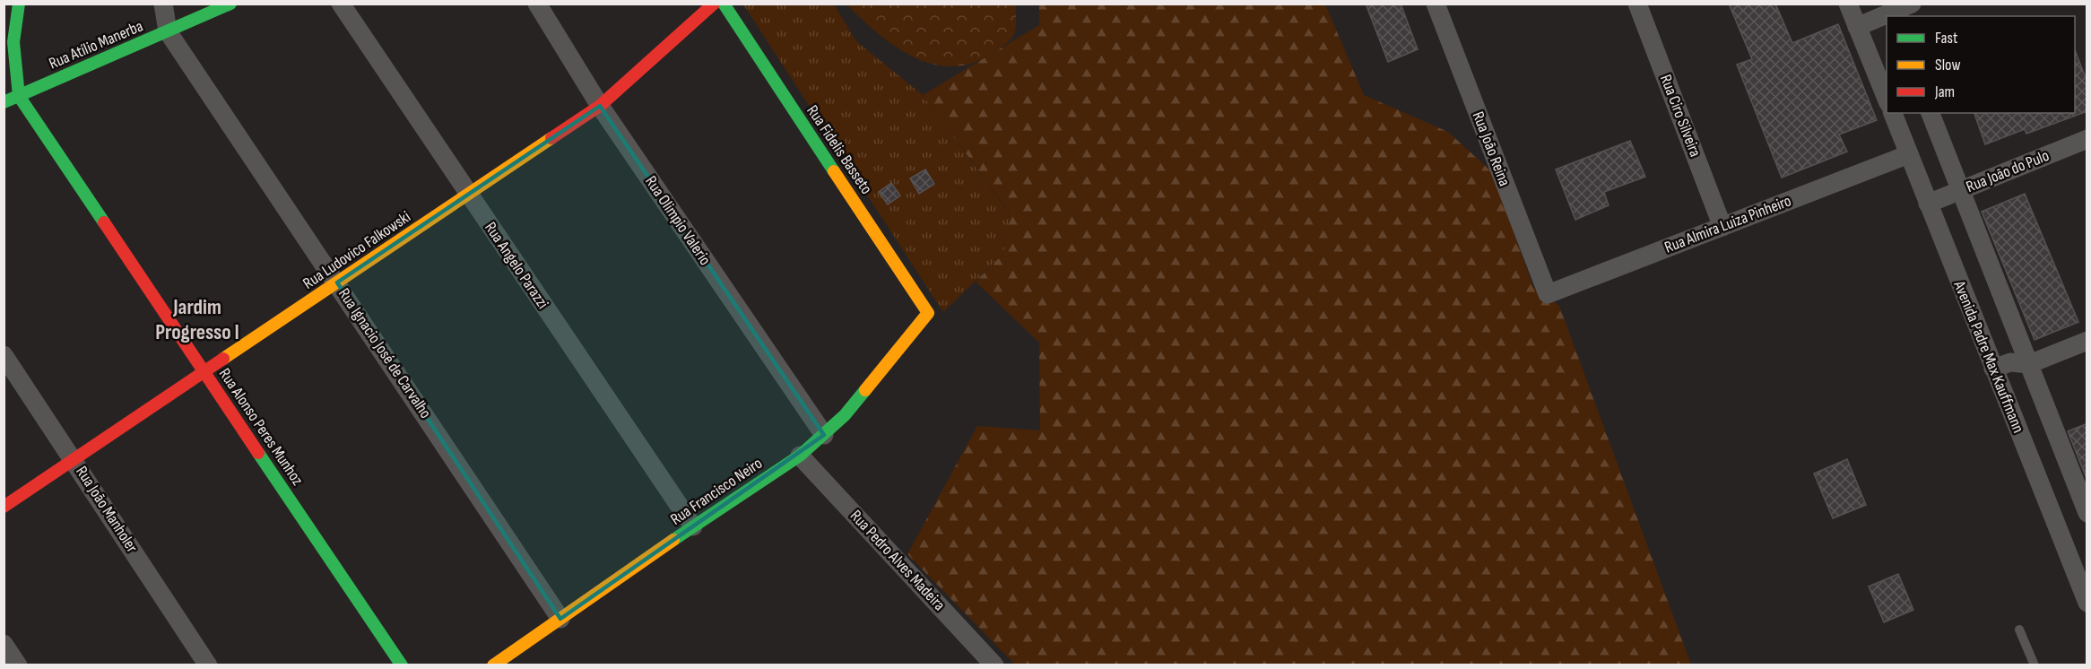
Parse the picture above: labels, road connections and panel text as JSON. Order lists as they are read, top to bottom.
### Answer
{
  "streets": {
    "street": [
      "Rua Atílio Manerba",
      "Rua Ciro Silveira",
      "Rua João Reina",
      "Rua Fidelis Basseto",
      "Rua João do Pulo",
      "Rua Olimpio Valerio",
      "Rua Almira Luiza Pinheiro",
      "Rua Ludovico Falkowski",
      "Rua Angelo Parazzi",
      "Rua Ignacio José de Carvalho",
      "Avenida Padre Max Kauffmann",
      "Rua Alonso Peres Munhoz",
      "Rua Francisco Neiro",
      "Rua João Manholer",
      "Rua Pedro Alves Madeira"
    ]
  },
  "crossings": [
    ["Rua Atílio Manerba", "Rua Ignacio José de Carvalho"],
    ["Rua Atílio Manerba", "Rua Alonso Peres Munhoz"],
    ["Rua Ciro Silveira", "Rua Almira Luiza Pinheiro"],
    ["Rua João Reina", "Rua Almira Luiza Pinheiro"],
    ["Rua Fidelis Basseto", "Rua Francisco Neiro"],
    ["Rua João do Pulo", "Avenida Padre Max Kauffmann"],
    ["Rua Olimpio Valerio", "Rua Ludovico Falkowski"],
    ["Rua Olimpio Valerio", "Rua Francisco Neiro"],
    ["Rua Almira Luiza Pinheiro", "Avenida Padre Max Kauffmann"],
    ["Rua Ludovico Falkowski", "Rua Angelo Parazzi"],
    ["Rua Ludovico Falkowski", "Rua Ignacio José de Carvalho"],
    ["Rua Ludovico Falkowski", "Rua Alonso Peres Munhoz"],
    ["Rua Ludovico Falkowski", "Rua João Manholer"],
    ["Rua Angelo Parazzi", "Rua Francisco Neiro"],
    ["Rua Ignacio José de Carvalho", "Rua Francisco Neiro"],
    ["Rua Francisco Neiro", "Rua Pedro Alves Madeira"]
  ],
  "districts": ["Jardim Progresso I"],
  "legend": ["Fast", "Slow", "Jam"]
}
